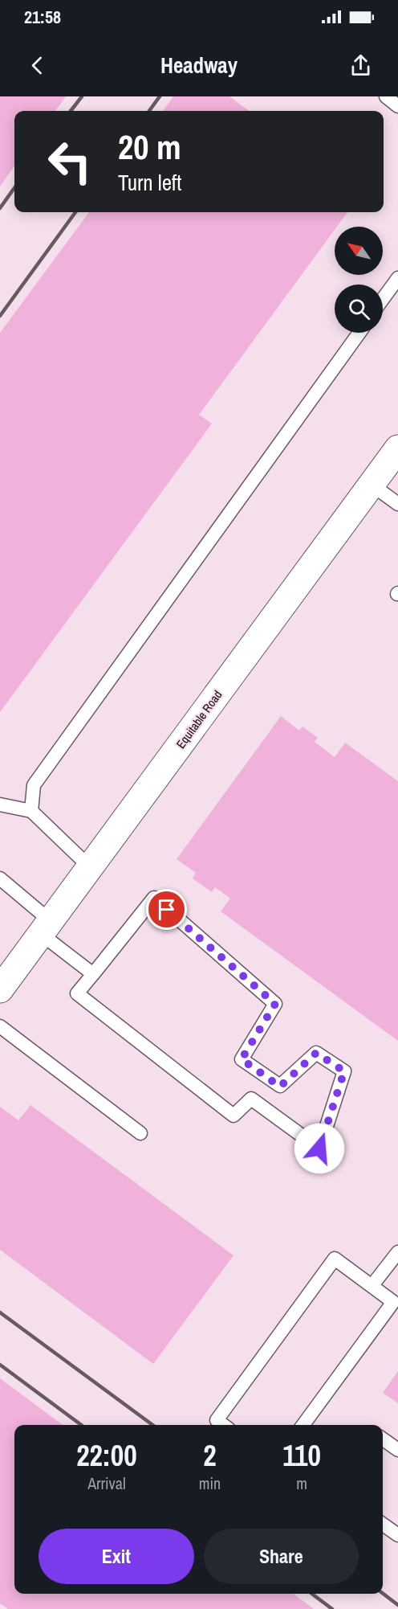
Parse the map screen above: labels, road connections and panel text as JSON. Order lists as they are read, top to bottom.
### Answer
{
  "streets": {
    "street": ["Equitable Road"]
  },
  "north": "top left",
  "page": {
    "status": "21:58",
    "header": "Headway",
    "turn": ["20 m", "Turn left"],
    "eta": [
      "22:00",
      "Arrival",
      "2",
      "min",
      "110",
      "m"
    ],
    "buttons": ["Exit", "Share"]
  }
}
